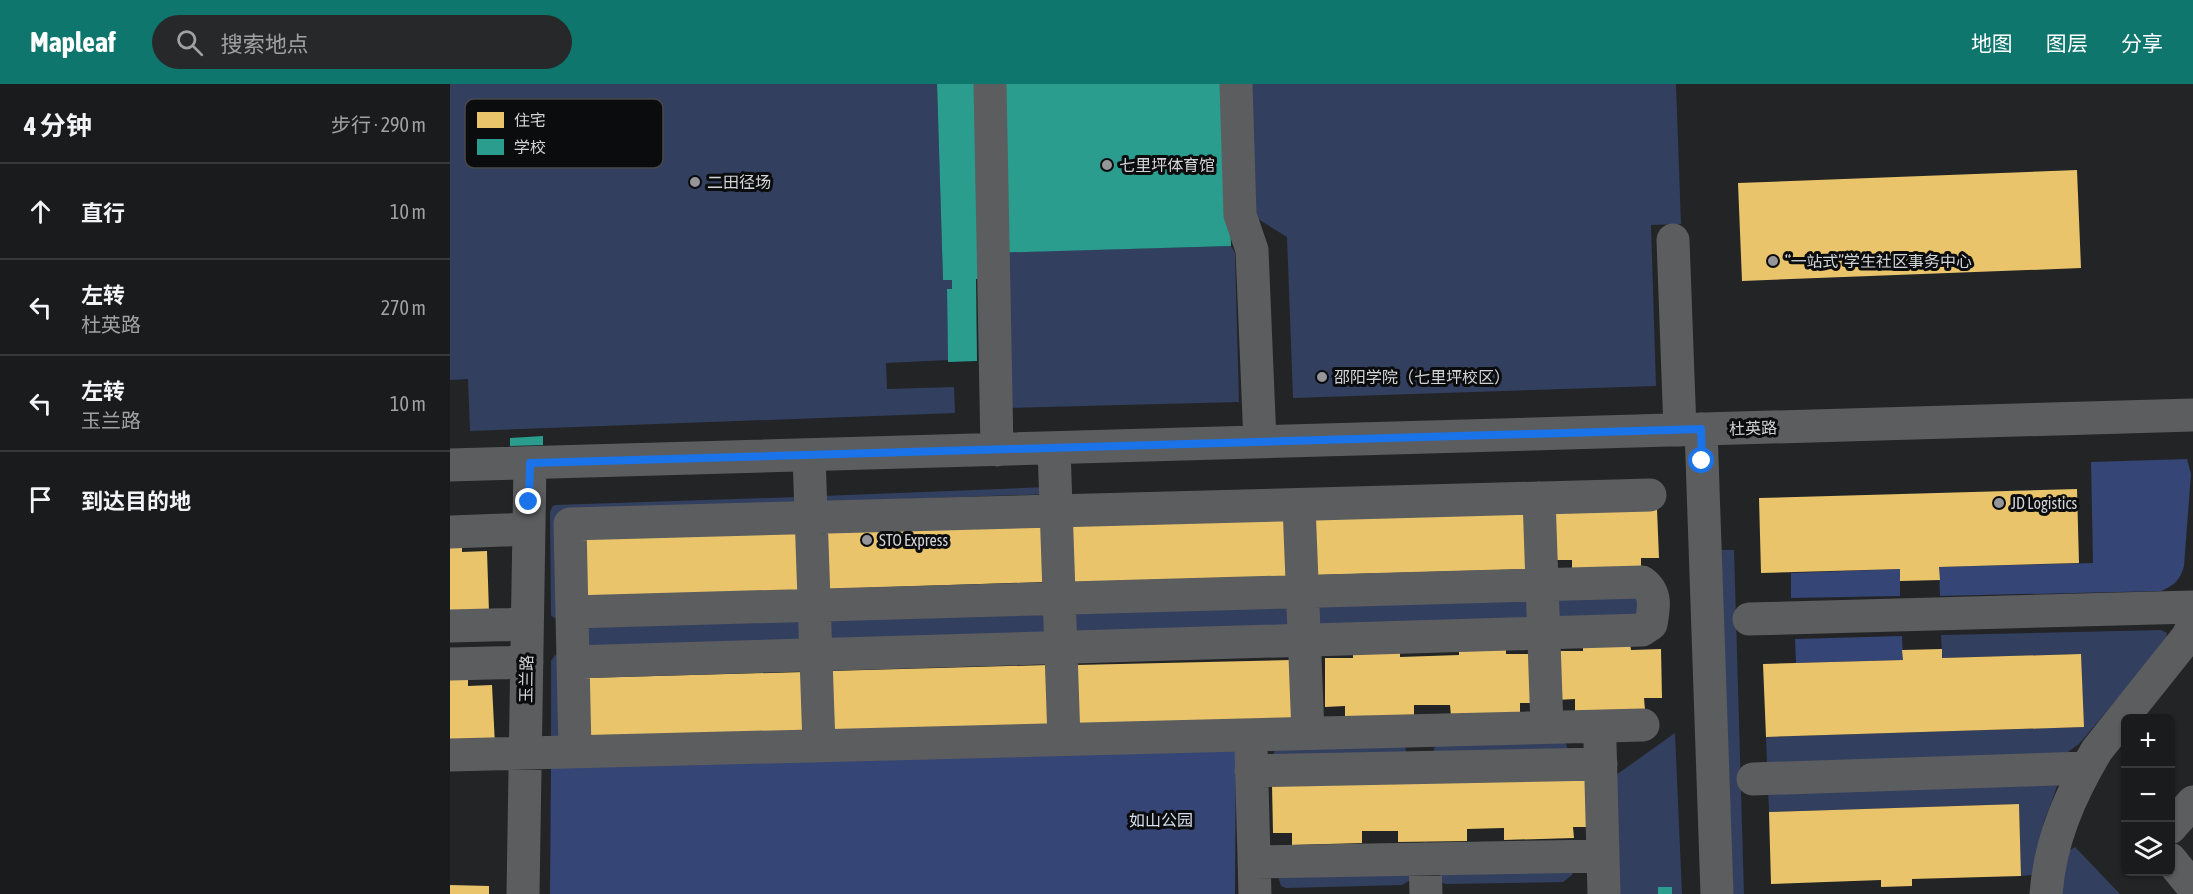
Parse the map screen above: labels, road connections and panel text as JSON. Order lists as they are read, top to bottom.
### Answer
{
  "streets": {
    "street": ["杜英路", "玉兰路"]
  },
  "crossings": [
    ["杜英路", "玉兰路"]
  ],
  "parks": ["如山公园"],
  "places": [
    "七里坪体育馆",
    "二田径场",
    "“一站式”学生社区事务中心",
    "邵阳学院（七里坪校区）",
    "JD Logistics",
    "STO Express"
  ],
  "legend": ["住宅", "学校"],
  "page": {
    "header": "Mapleaf",
    "search": "搜索地点",
    "nav": ["地图", "图层", "分享"],
    "heading": ["4 分钟", "步行 · 290 m"],
    "list": [
      ["直行", "10 m"],
      ["左转", "杜英路", "270 m"],
      ["左转", "玉兰路", "10 m"],
      "到达目的地"
    ],
    "map_buttons": ["+", "−"]
  }
}
